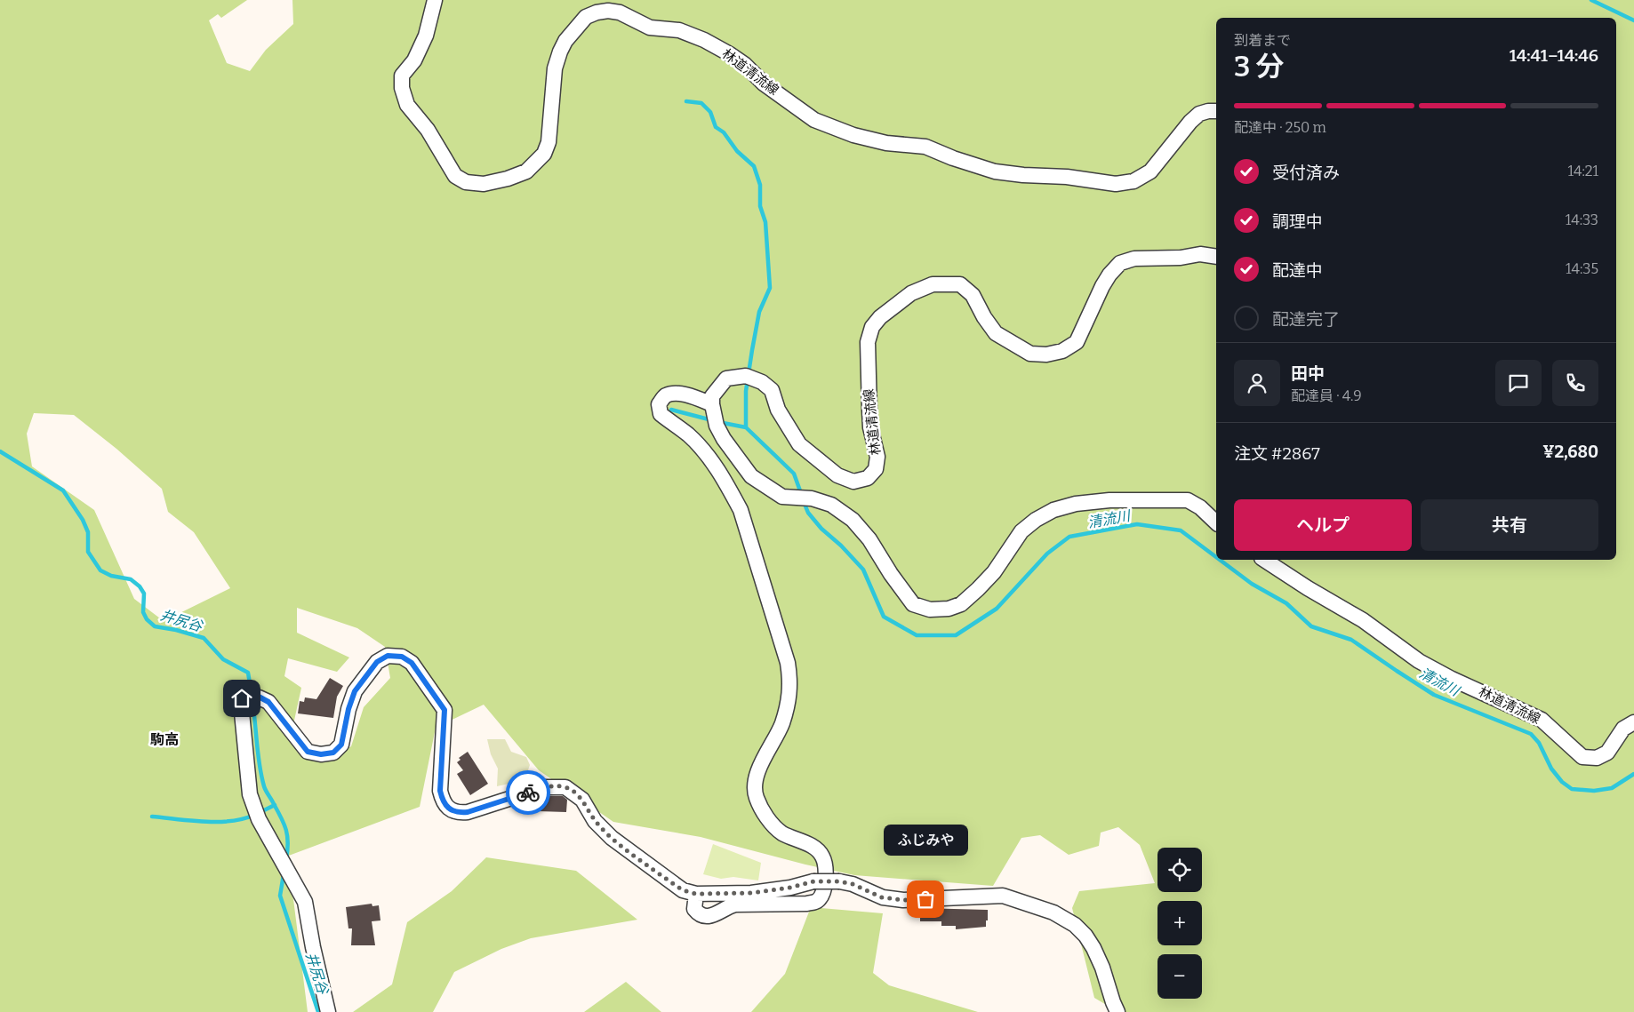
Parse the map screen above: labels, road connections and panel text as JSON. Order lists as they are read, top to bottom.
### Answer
{
  "streets": {
    "street": ["林道清流線"]
  },
  "districts": ["駒高"],
  "water": ["清流川", "井尻谷"],
  "places": ["ふじみや"],
  "page": {
    "heading": ["3 分", "到着まで", "14:41–14:46"],
    "panel": [
      "田中",
      "配達員 · 4.9",
      "注文 #2867",
      "¥2,680"
    ],
    "bar": "配達中 · 250 m",
    "list": [
      ["受付済み", "14:21"],
      ["調理中", "14:33"],
      ["配達中", "14:35"],
      "配達完了"
    ],
    "buttons": ["ヘルプ", "共有"],
    "bubble": "ふじみや",
    "map_buttons": ["+", "−"]
  }
}
